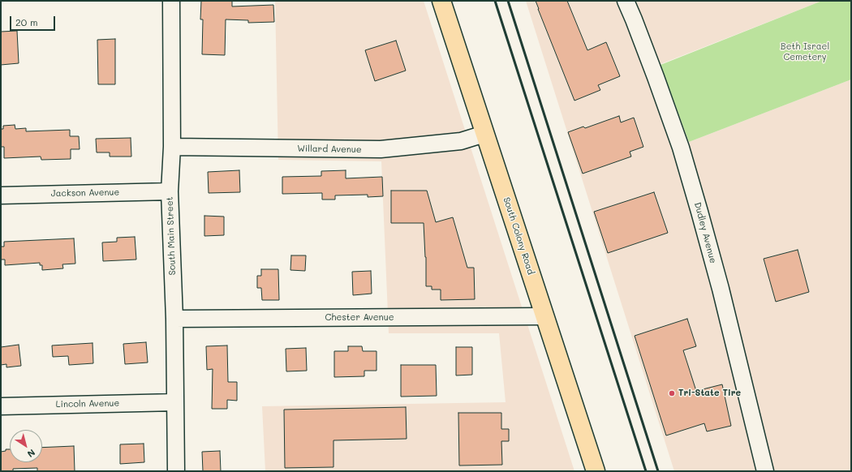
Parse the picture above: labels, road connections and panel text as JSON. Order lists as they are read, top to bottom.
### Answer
{
  "streets": {
    "main road": ["South Colony Road"],
    "street": [
      "Willard Avenue",
      "Jackson Avenue",
      "Dudley Avenue",
      "South Main Street",
      "Chester Avenue",
      "Lincoln Avenue"
    ]
  },
  "crossings": [
    ["Willard Avenue", "South Main Street"],
    ["Willard Avenue", "South Colony Road"],
    ["Jackson Avenue", "South Main Street"],
    ["South Main Street", "Chester Avenue"],
    ["South Main Street", "Lincoln Avenue"],
    ["South Colony Road", "Chester Avenue"]
  ],
  "parks": ["Beth Israel Cemetery"],
  "places": ["Tri-State Tire"],
  "scale_bar": "20 m",
  "north": "bottom right"
}
